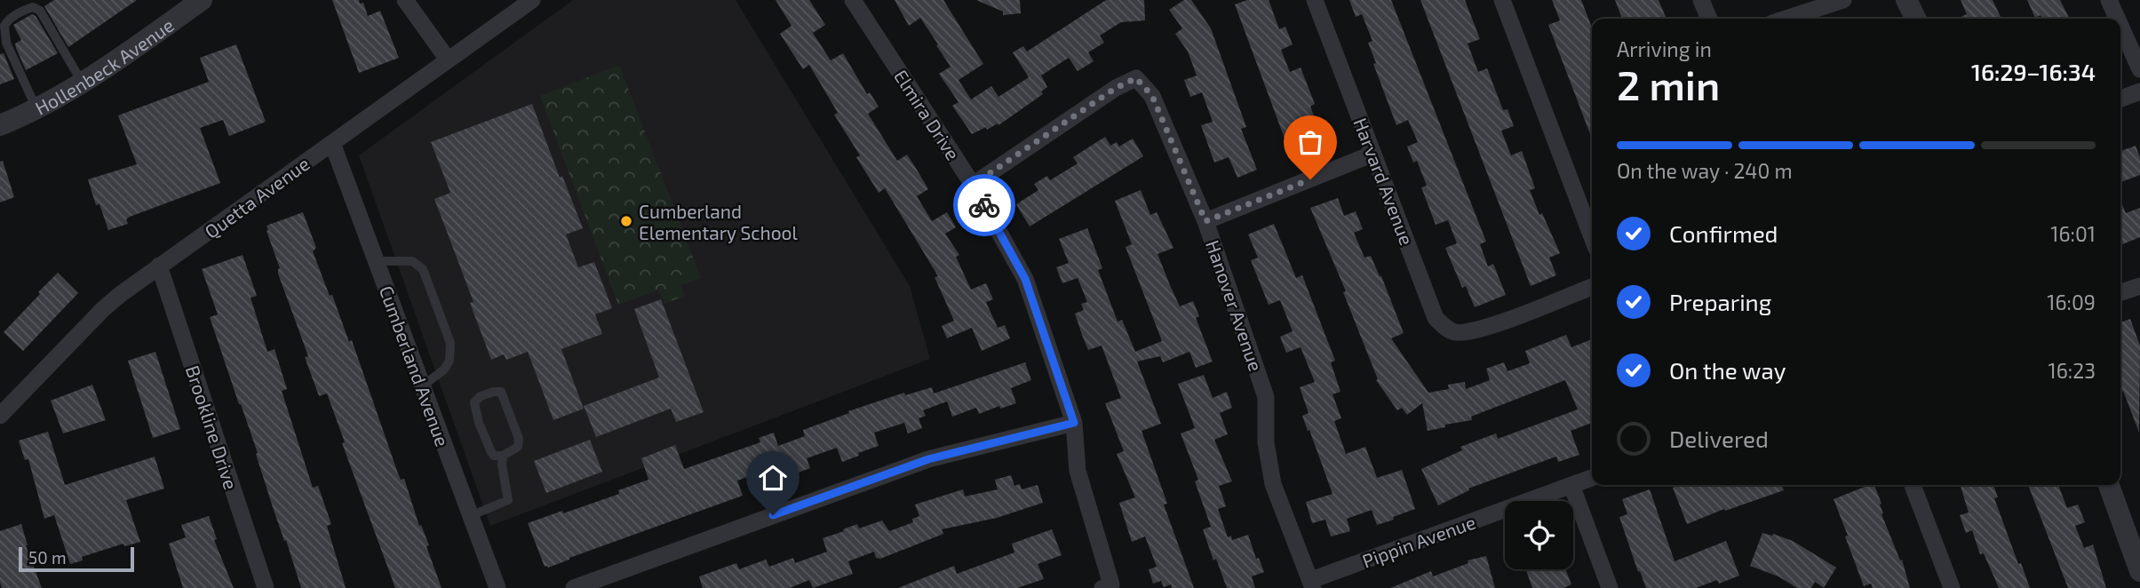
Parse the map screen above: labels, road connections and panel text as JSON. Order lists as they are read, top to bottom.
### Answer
{
  "streets": {
    "street": [
      "Hollenbeck Avenue",
      "Elmira Drive",
      "Harvard Avenue",
      "Quetta Avenue",
      "Hanover Avenue",
      "Cumberland Avenue",
      "Brookline Drive",
      "Pippin Avenue"
    ]
  },
  "crossings": [
    ["Elmira Drive", "Hanover Avenue"],
    ["Quetta Avenue", "Cumberland Avenue"],
    ["Quetta Avenue", "Brookline Drive"],
    ["Hanover Avenue", "Pippin Avenue"]
  ],
  "places": ["Cumberland Elementary School"],
  "scale_bar": "50 m",
  "page": {
    "heading": ["2 min", "Arriving in", "16:29–16:34"],
    "bar": "On the way · 240 m",
    "list": [
      ["Confirmed", "16:01"],
      ["Preparing", "16:09"],
      ["On the way", "16:23"],
      "Delivered"
    ],
    "scale": "50 m"
  }
}
